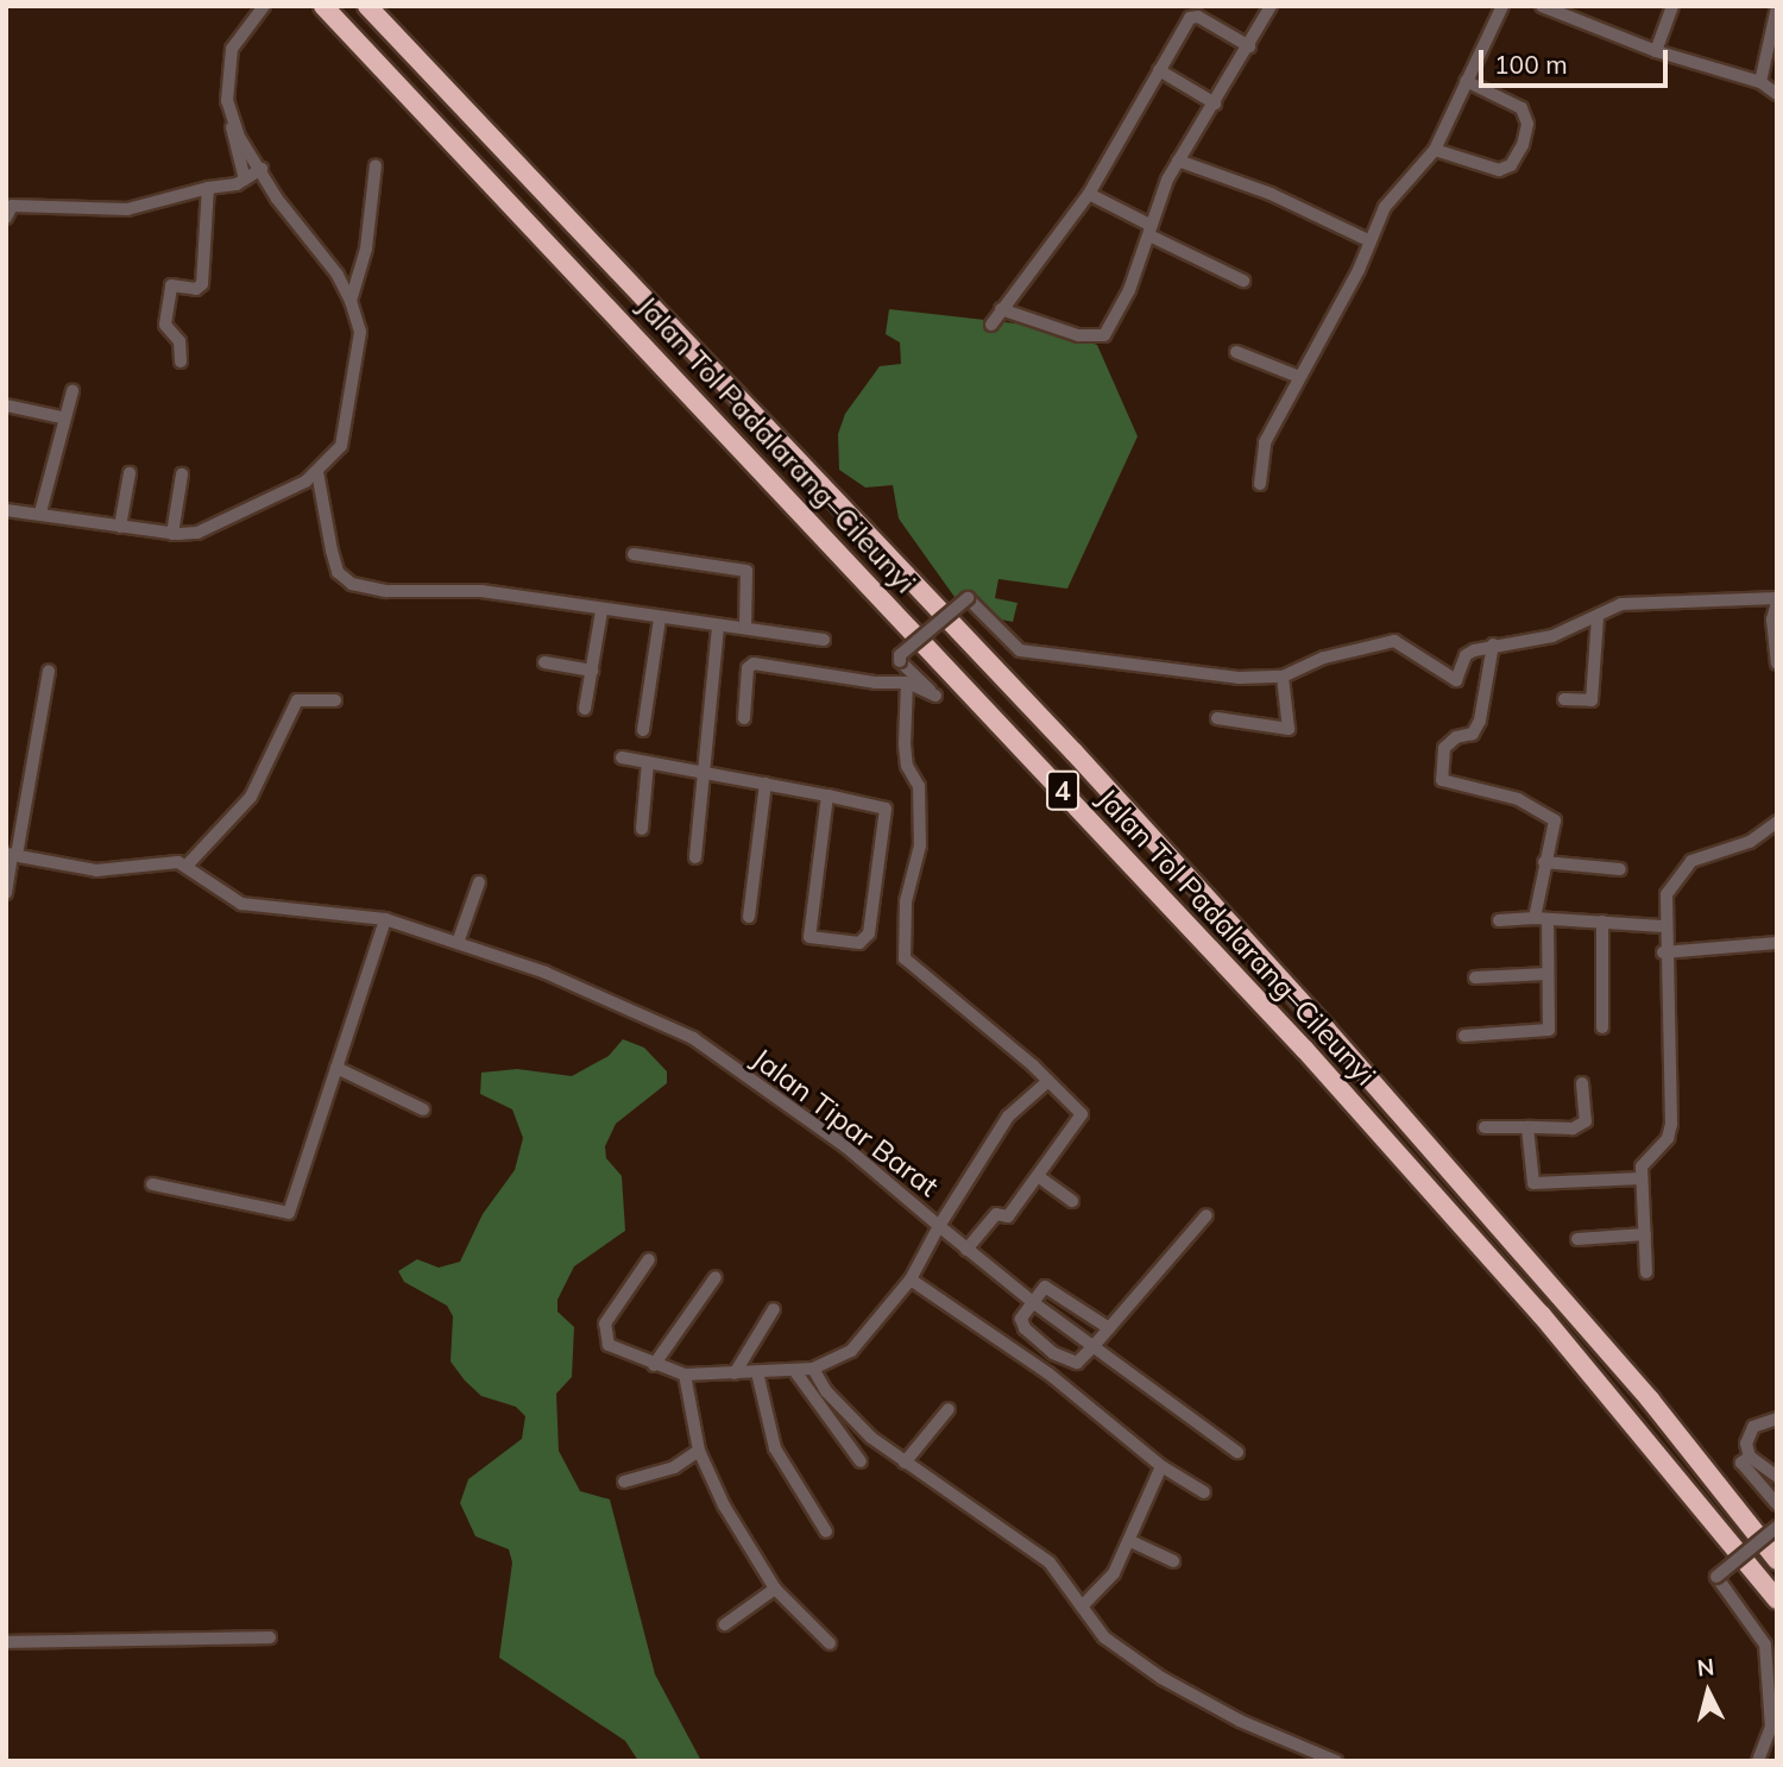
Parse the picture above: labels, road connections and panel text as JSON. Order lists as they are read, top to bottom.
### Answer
{
  "streets": {
    "highway": ["Jalan Tol Padalarang–Cileunyi", "4"],
    "street": ["Jalan Tipar Barat"]
  },
  "scale_bar": "100 m",
  "north": "top"
}
